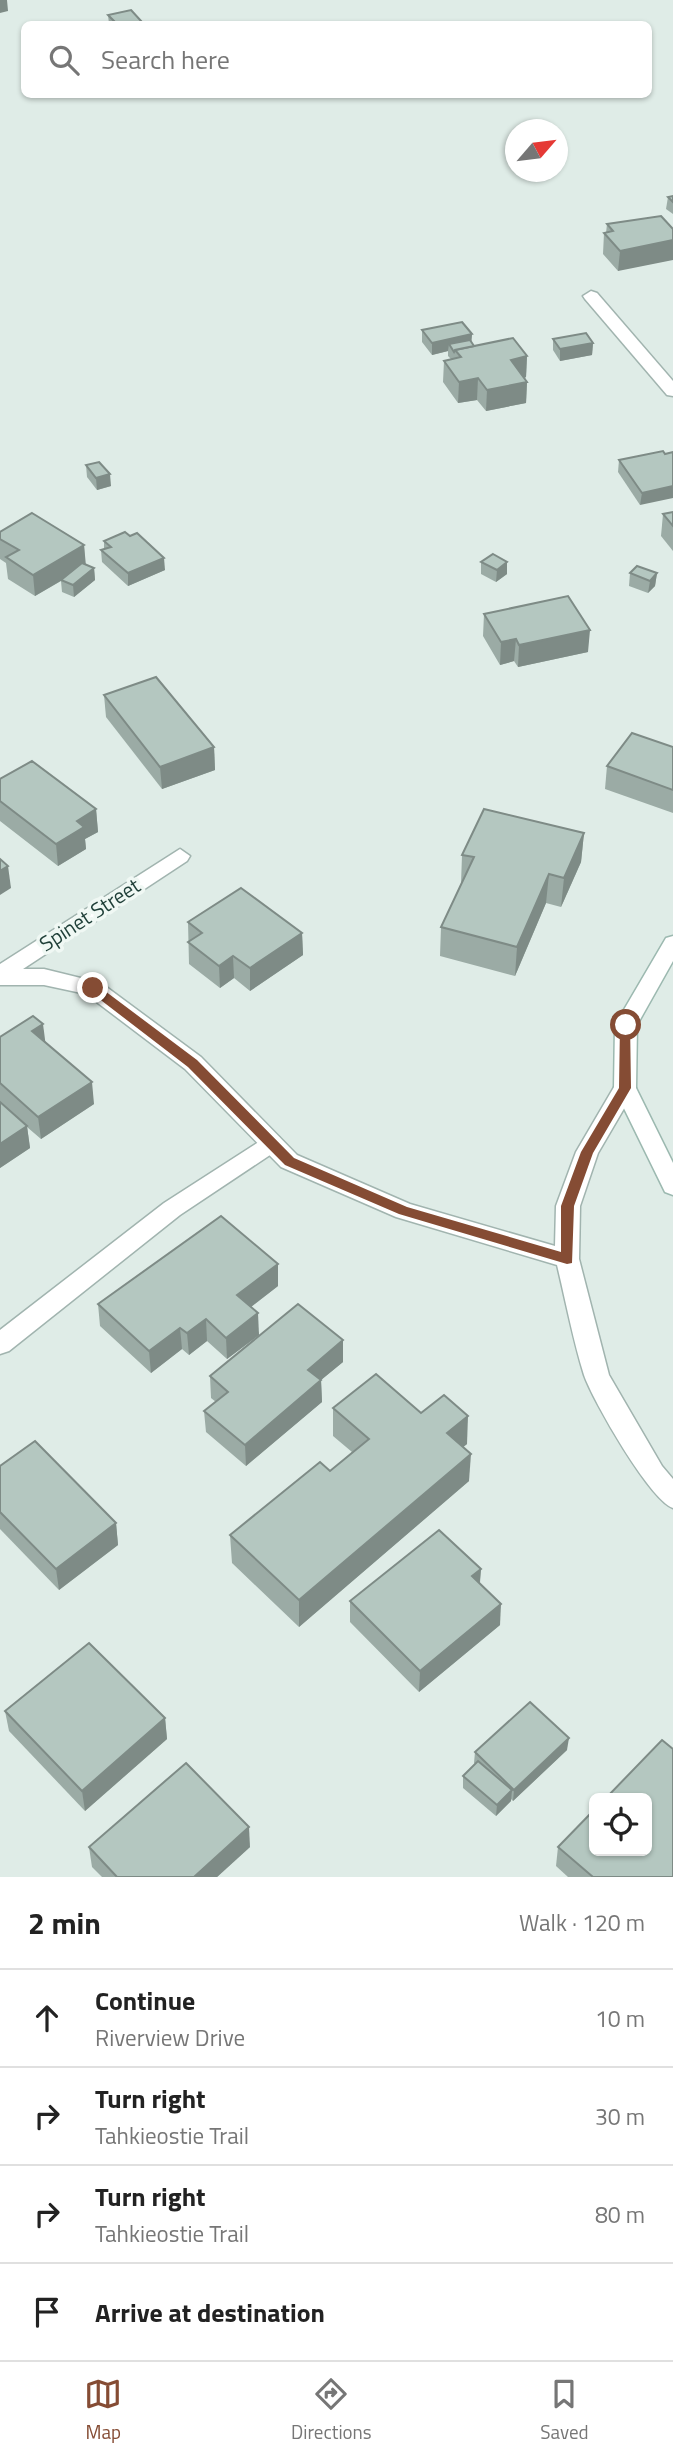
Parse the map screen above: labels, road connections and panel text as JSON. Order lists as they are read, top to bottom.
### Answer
{
  "streets": {
    "street": ["Spinet Street"]
  },
  "north": "top right",
  "page": {
    "search": "Search here",
    "heading": ["2 min", "Walk · 120 m"],
    "list": [
      ["Continue", "Riverview Drive", "10 m"],
      ["Turn right", "Tahkieostie Trail", "30 m"],
      ["Turn right", "Tahkieostie Trail", "80 m"],
      "Arrive at destination"
    ],
    "nav": ["Map", "Directions", "Saved"]
  }
}
